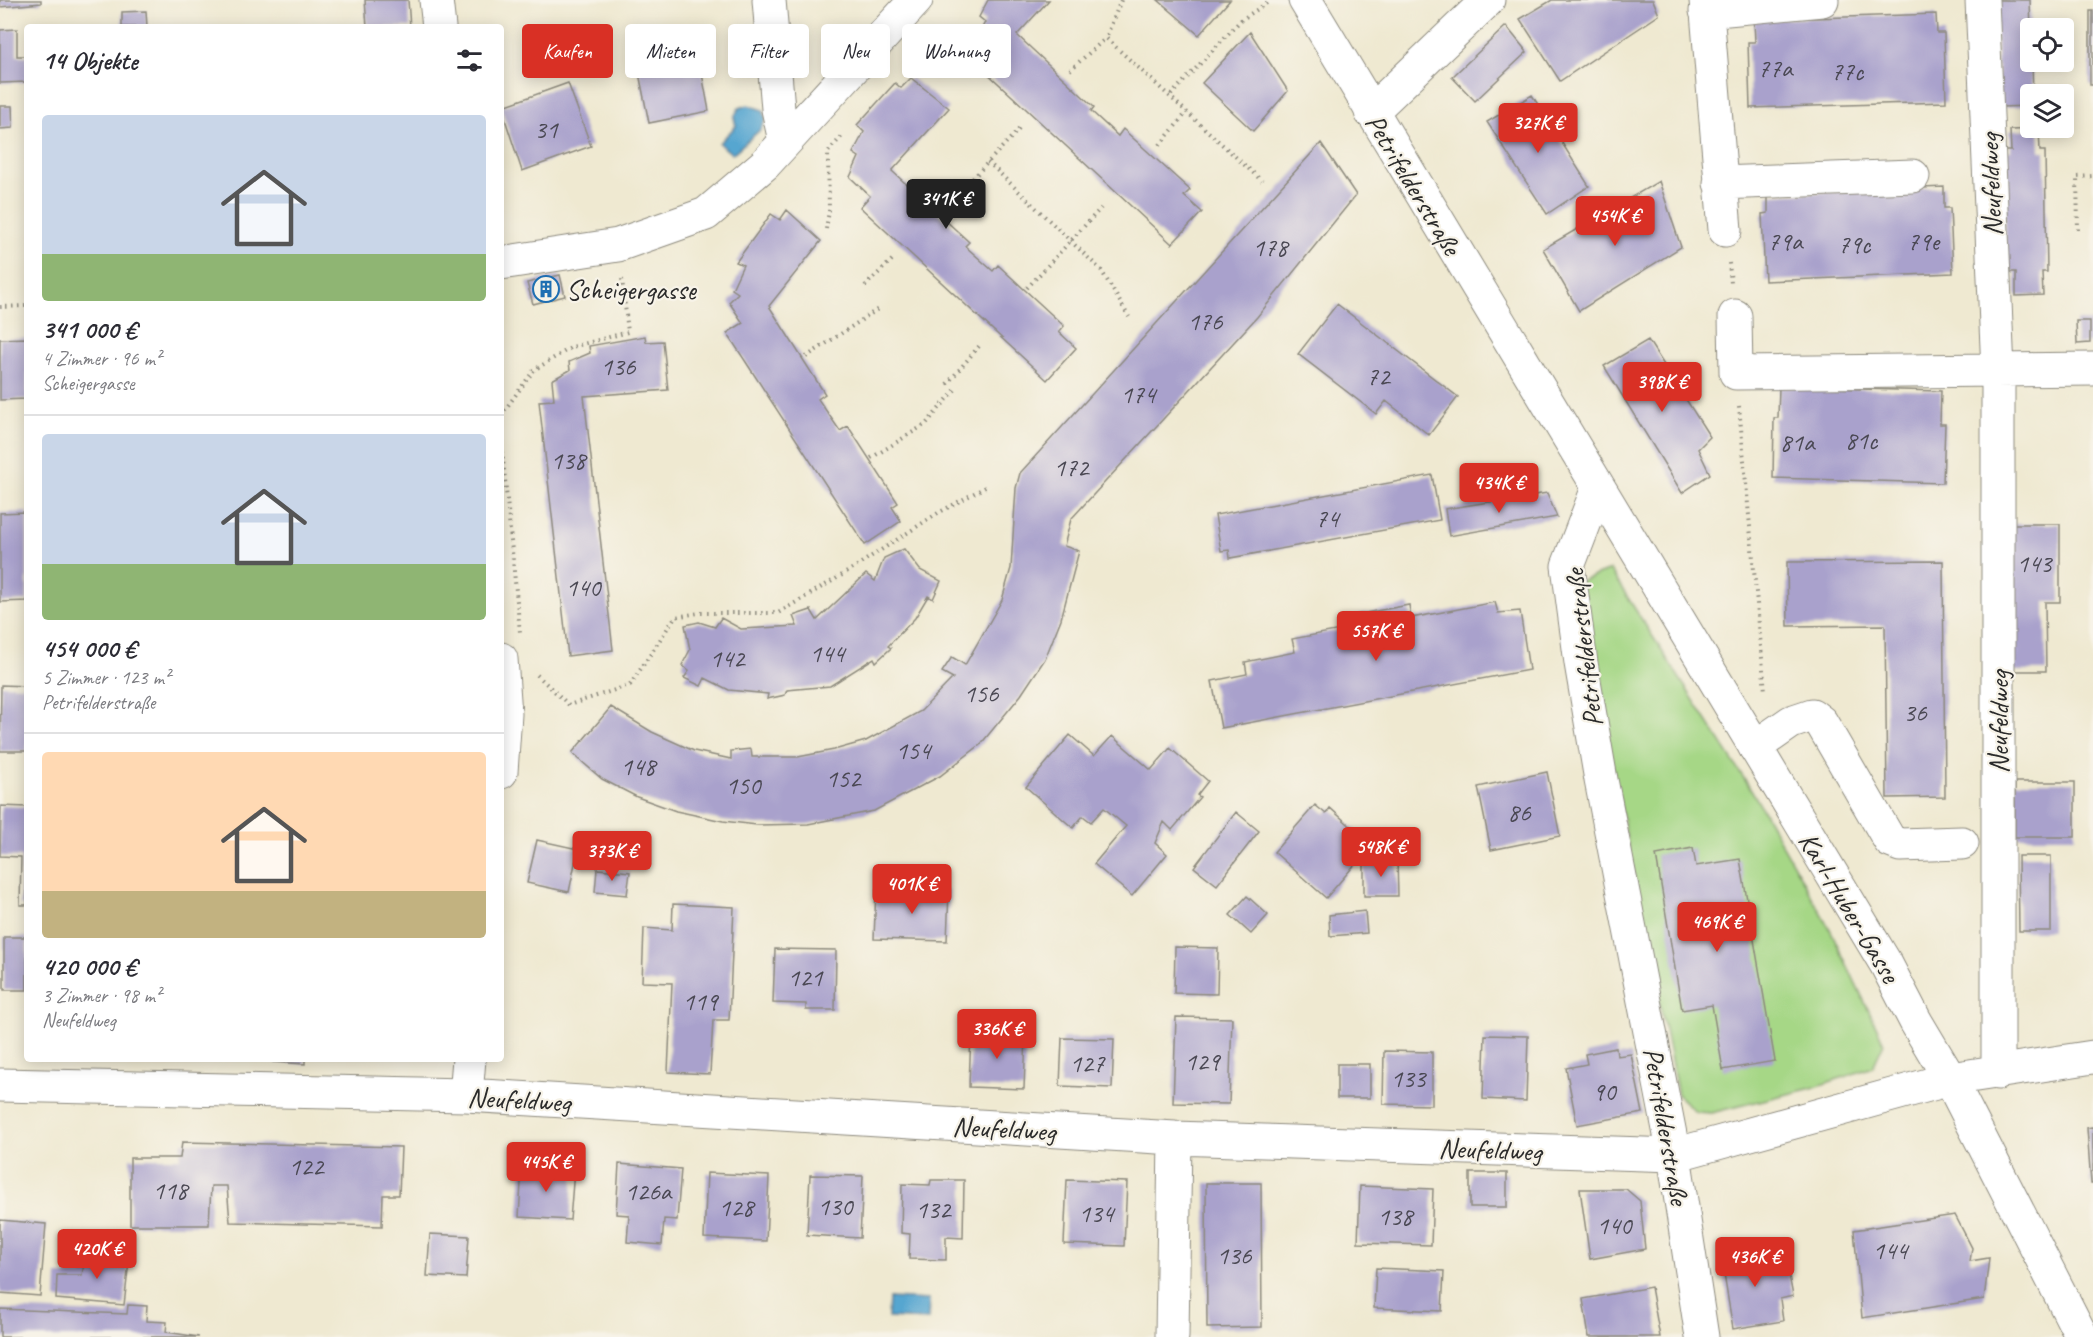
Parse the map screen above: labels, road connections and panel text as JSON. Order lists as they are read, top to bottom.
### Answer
{
  "streets": {
    "street": ["Petrifelderstraße", "Neufeldweg", "Karl-Huber-Gasse"]
  },
  "crossings": [
    ["Petrifelderstraße", "Neufeldweg"],
    ["Petrifelderstraße", "Karl-Huber-Gasse"],
    ["Neufeldweg", "Karl-Huber-Gasse"]
  ],
  "places": {
    "building": ["Scheigergasse"]
  },
  "house_numbers": [
    "77a",
    "77c",
    "31",
    "79a",
    "79e",
    "79c",
    "178",
    "176",
    "136",
    "72",
    "174",
    "81c",
    "81a",
    "138",
    "172",
    "74",
    "143",
    "140",
    "144",
    "142",
    "156",
    "36",
    "154",
    "148",
    "152",
    "150",
    "86",
    "121",
    "119",
    "129",
    "127",
    "133",
    "90",
    "122",
    "118",
    "126a",
    "130",
    "128",
    "132",
    "134",
    "138",
    "140",
    "144",
    "136"
  ],
  "page": {
    "chip": [
      "Kaufen",
      "Mieten",
      "Filter",
      "Neu",
      "Wohnung"
    ],
    "heading": "14 Objekte",
    "list": [
      {
        "name": "341 000 €",
        "note": "4 Zimmer · 96 m² · Scheigergasse"
      },
      {
        "name": "454 000 €",
        "note": "5 Zimmer · 123 m² · Petrifelderstraße"
      },
      {
        "name": "420 000 €",
        "note": "3 Zimmer · 98 m² · Neufeldweg"
      }
    ],
    "price": [
      "327K €",
      "341K €",
      "454K €",
      "398K €",
      "434K €",
      "557K €",
      "548K €",
      "373K €",
      "401K €",
      "469K €",
      "336K €",
      "445K €",
      "420K €",
      "436K €"
    ]
  }
}
